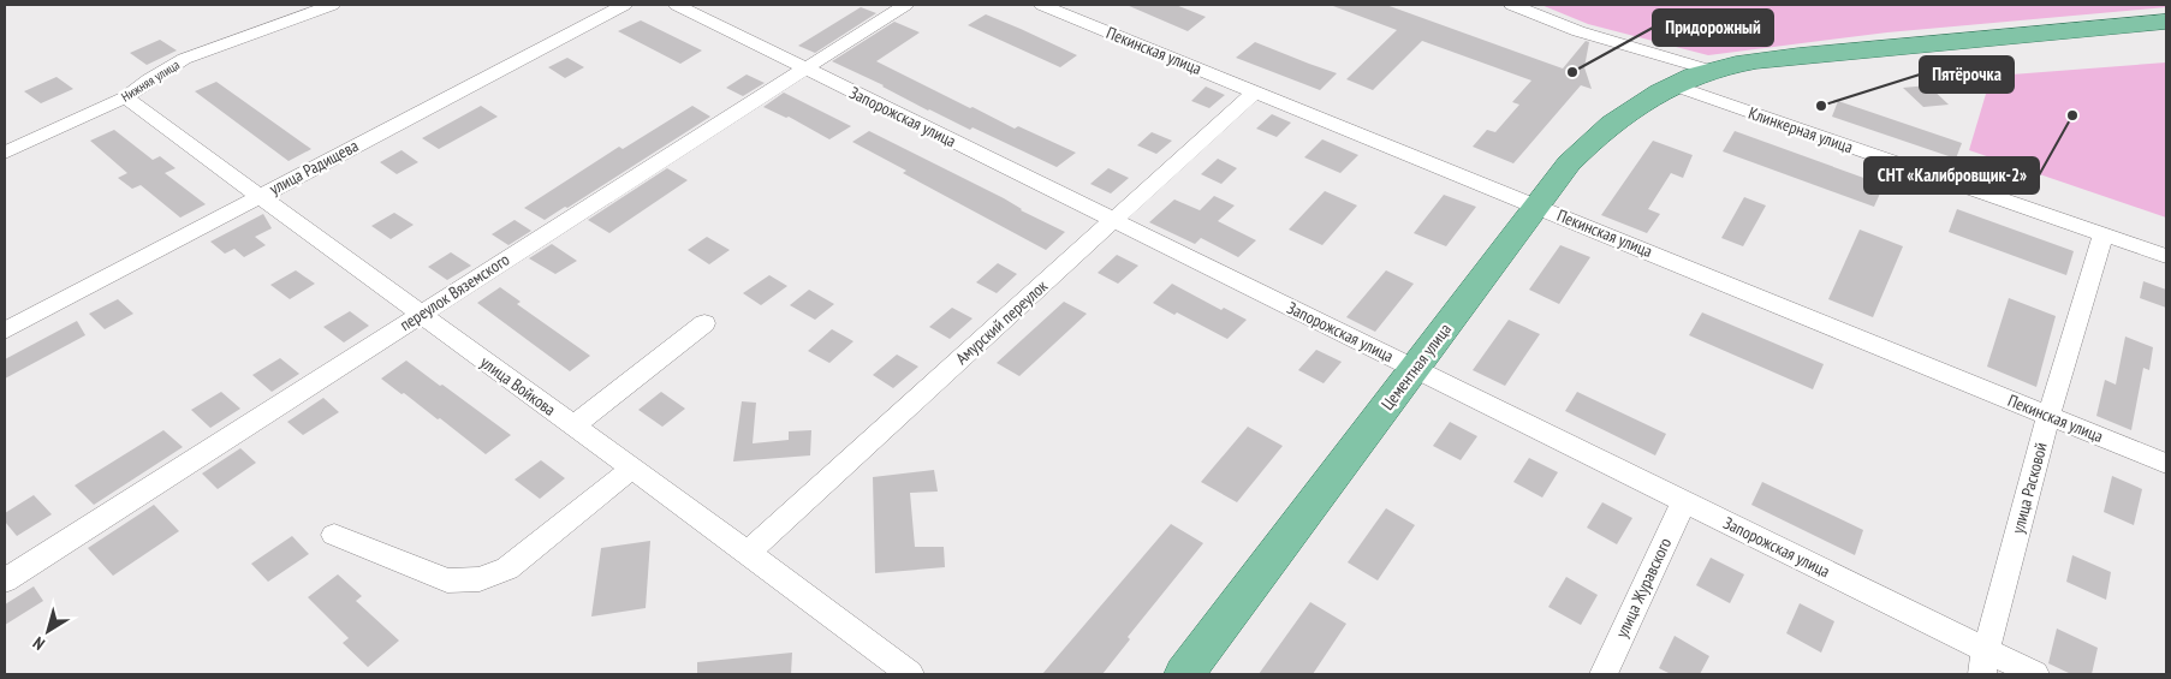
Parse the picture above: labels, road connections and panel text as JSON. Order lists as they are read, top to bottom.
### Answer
{
  "streets": {
    "main road": ["Цементная улица"],
    "street": [
      "Пекинская улица",
      "Нижняя улица",
      "Запорожская улица",
      "Клинкерная улица",
      "улица Радищева",
      "переулок Вяземского",
      "Амурский переулок",
      "улица Войкова",
      "улица Расковой",
      "улица Журавского"
    ]
  },
  "crossings": [
    ["Пекинская улица", "Амурский переулок"],
    ["Пекинская улица", "Цементная улица"],
    ["Пекинская улица", "улица Расковой"],
    ["Нижняя улица", "улица Войкова"],
    ["Запорожская улица", "переулок Вяземского"],
    ["Запорожская улица", "Амурский переулок"],
    ["Запорожская улица", "Цементная улица"],
    ["Запорожская улица", "улица Расковой"],
    ["Запорожская улица", "улица Журавского"],
    ["Клинкерная улица", "Цементная улица"],
    ["Клинкерная улица", "улица Расковой"],
    ["улица Радищева", "улица Войкова"],
    ["переулок Вяземского", "улица Войкова"],
    ["Амурский переулок", "улица Войкова"]
  ],
  "places": ["Придорожный", "Пятёрочка", "СНТ «Калибровщик-2»"],
  "north": "bottom left"
}
